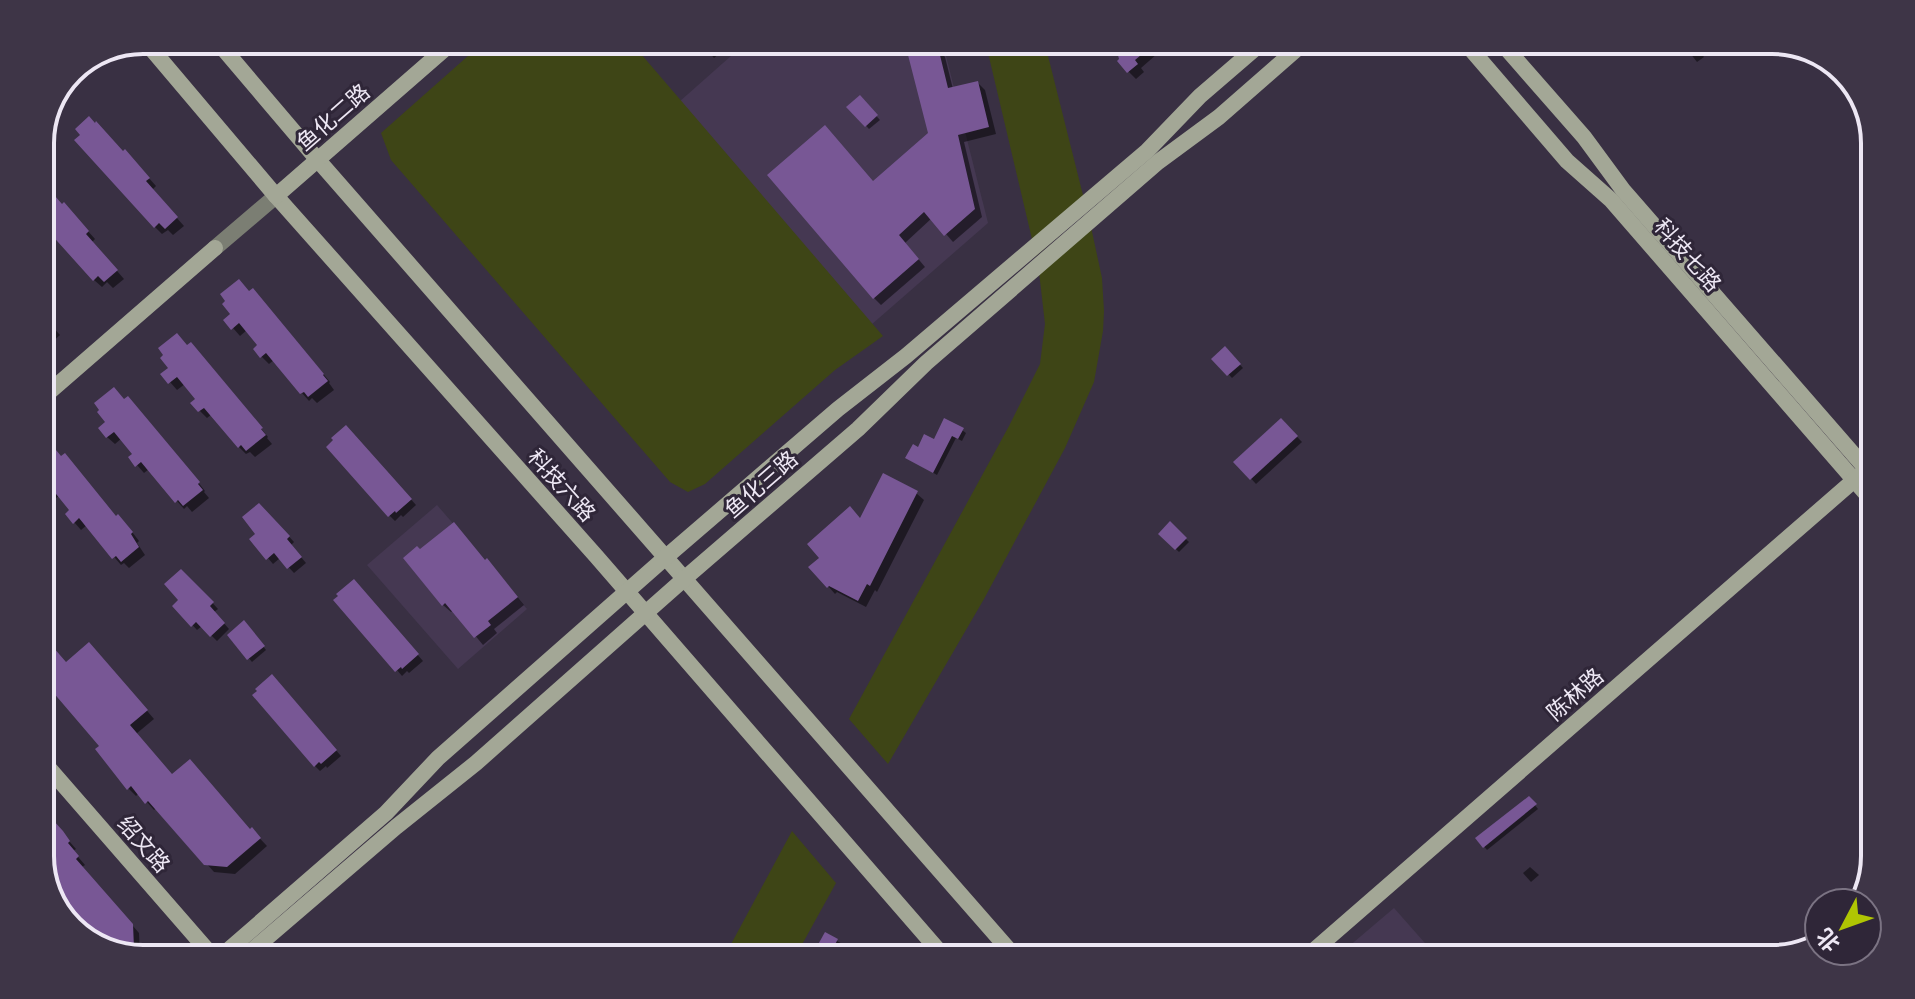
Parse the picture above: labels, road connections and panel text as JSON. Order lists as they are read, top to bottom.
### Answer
{
  "streets": {
    "street": [
      "鱼化二路",
      "科技七路",
      "鱼化三路",
      "科技六路",
      "陈林路",
      "绍文路"
    ]
  },
  "crossings": [
    ["鱼化二路", "科技六路"],
    ["鱼化三路", "科技六路"]
  ],
  "north": "bottom left"
}
